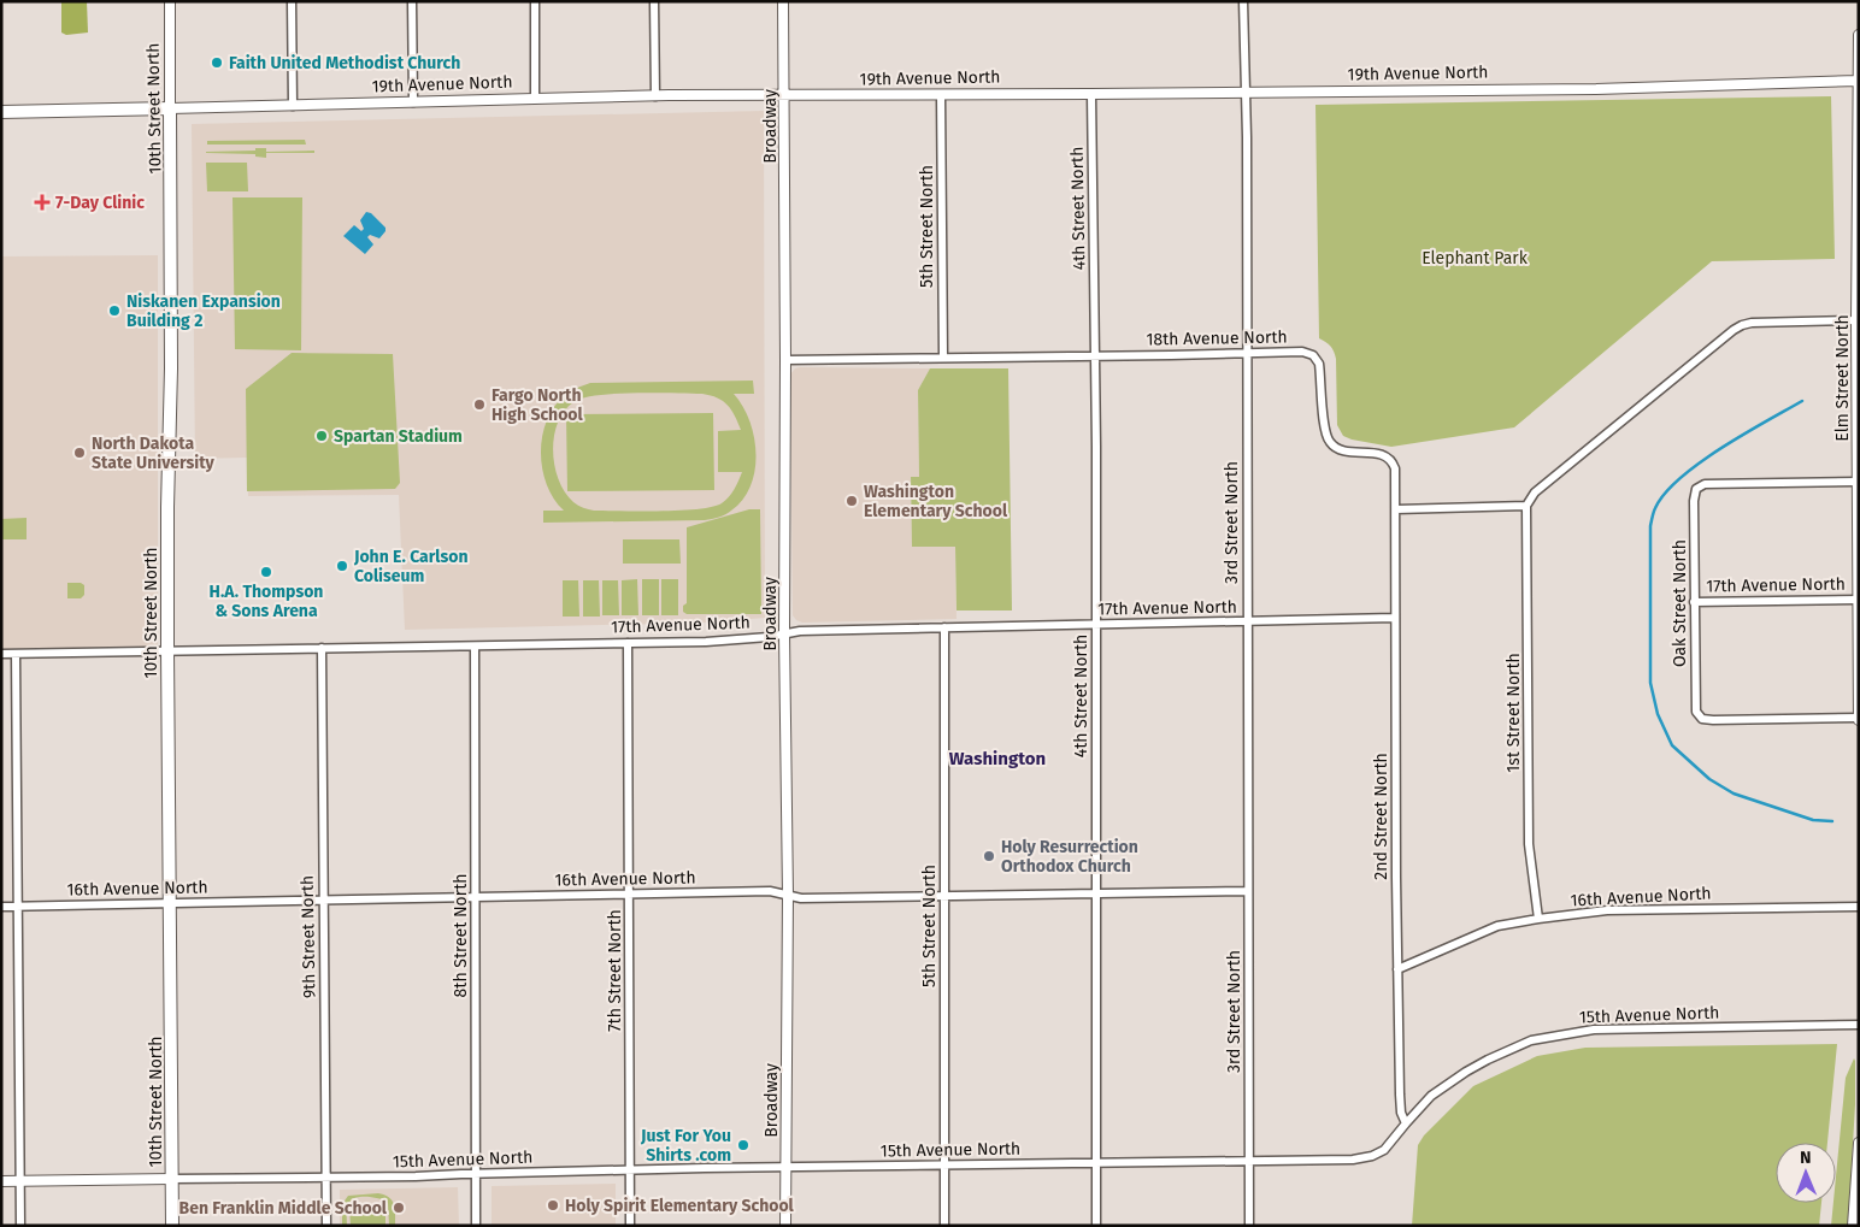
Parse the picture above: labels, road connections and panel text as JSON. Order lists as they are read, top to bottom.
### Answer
{
  "streets": {
    "main road": ["19th Avenue North", "10th Street North"],
    "street": [
      "Broadway",
      "4th Street North",
      "5th Street North",
      "18th Avenue North",
      "Elm Street North",
      "3rd Street North",
      "17th Avenue North",
      "Oak Street North",
      "1st Street North",
      "2nd Street North",
      "16th Avenue North",
      "8th Street North",
      "9th Street North",
      "7th Street North",
      "15th Avenue North"
    ]
  },
  "crossings": [
    ["19th Avenue North", "10th Street North"],
    ["19th Avenue North", "Broadway"],
    ["19th Avenue North", "4th Street North"],
    ["19th Avenue North", "5th Street North"],
    ["19th Avenue North", "Elm Street North"],
    ["19th Avenue North", "3rd Street North"],
    ["10th Street North", "17th Avenue North"],
    ["10th Street North", "16th Avenue North"],
    ["10th Street North", "15th Avenue North"],
    ["Broadway", "18th Avenue North"],
    ["Broadway", "17th Avenue North"],
    ["Broadway", "16th Avenue North"],
    ["Broadway", "15th Avenue North"],
    ["4th Street North", "18th Avenue North"],
    ["4th Street North", "17th Avenue North"],
    ["4th Street North", "16th Avenue North"],
    ["4th Street North", "15th Avenue North"],
    ["5th Street North", "18th Avenue North"],
    ["5th Street North", "17th Avenue North"],
    ["5th Street North", "16th Avenue North"],
    ["5th Street North", "15th Avenue North"],
    ["18th Avenue North", "3rd Street North"],
    ["18th Avenue North", "2nd Street North"],
    ["Elm Street North", "17th Avenue North"],
    ["Elm Street North", "Oak Street North"],
    ["3rd Street North", "17th Avenue North"],
    ["3rd Street North", "16th Avenue North"],
    ["3rd Street North", "15th Avenue North"],
    ["17th Avenue North", "Oak Street North"],
    ["17th Avenue North", "2nd Street North"],
    ["17th Avenue North", "8th Street North"],
    ["17th Avenue North", "9th Street North"],
    ["17th Avenue North", "7th Street North"],
    ["1st Street North", "16th Avenue North"],
    ["2nd Street North", "16th Avenue North"],
    ["2nd Street North", "15th Avenue North"],
    ["16th Avenue North", "8th Street North"],
    ["16th Avenue North", "9th Street North"],
    ["16th Avenue North", "7th Street North"],
    ["8th Street North", "15th Avenue North"],
    ["9th Street North", "15th Avenue North"],
    ["7th Street North", "15th Avenue North"]
  ],
  "districts": ["Washington"],
  "parks": ["Elephant Park"],
  "places": {
    "other": [
      "Faith United Methodist Church",
      "Niskanen Expansion Building 2",
      "Fargo North High School",
      "Spartan Stadium",
      "North Dakota State University",
      "Washington Elementary School",
      "John E. Carlson Coliseum",
      "H.A. Thompson & Sons Arena",
      "Holy Resurrection Orthodox Church",
      "Just For You Shirts .com",
      "Holy Spirit Elementary School",
      "Ben Franklin Middle School"
    ],
    "health": ["7-Day Clinic"]
  },
  "north": "top"
}
